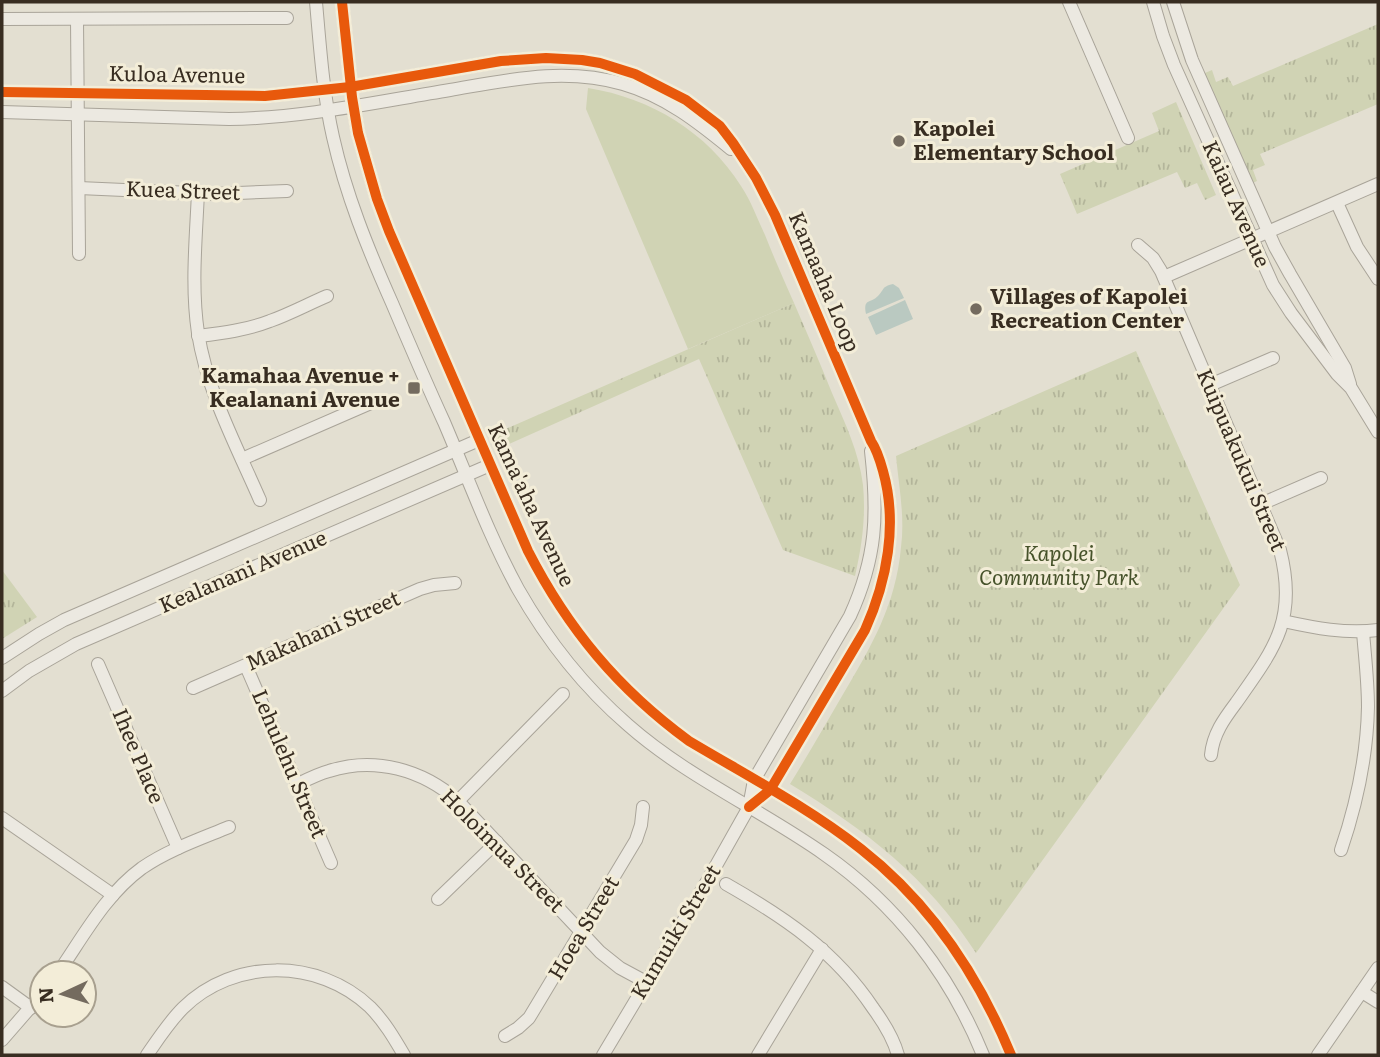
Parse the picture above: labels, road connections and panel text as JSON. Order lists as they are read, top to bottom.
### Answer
{
  "streets": {
    "street": [
      "Kuloa Avenue",
      "Kuea Street",
      "Kaiau Avenue",
      "Kamaaha Loop",
      "Kuipuakukui Street",
      "Kama'aha Avenue",
      "Kealanani Avenue",
      "Makahani Street",
      "Ihee Place",
      "Lehulehu Street",
      "Holoimua Street",
      "Hoea Street",
      "Kumuiki Street"
    ]
  },
  "crossings": [
    ["Kuloa Avenue", "Kamaaha Loop"],
    ["Kuloa Avenue", "Kama'aha Avenue"],
    ["Kamaaha Loop", "Kama'aha Avenue"],
    ["Kamaaha Loop", "Kumuiki Street"],
    ["Kama'aha Avenue", "Kealanani Avenue"],
    ["Makahani Street", "Lehulehu Street"],
    ["Lehulehu Street", "Holoimua Street"],
    ["Holoimua Street", "Hoea Street"],
    ["Holoimua Street", "Kumuiki Street"]
  ],
  "parks": ["Kapolei Community Park"],
  "places": {
    "other": ["Kapolei Elementary School", "Villages of Kapolei Recreation Center"],
    "transit": ["Kamahaa Avenue + Kealanani Avenue"]
  },
  "north": "left"
}
